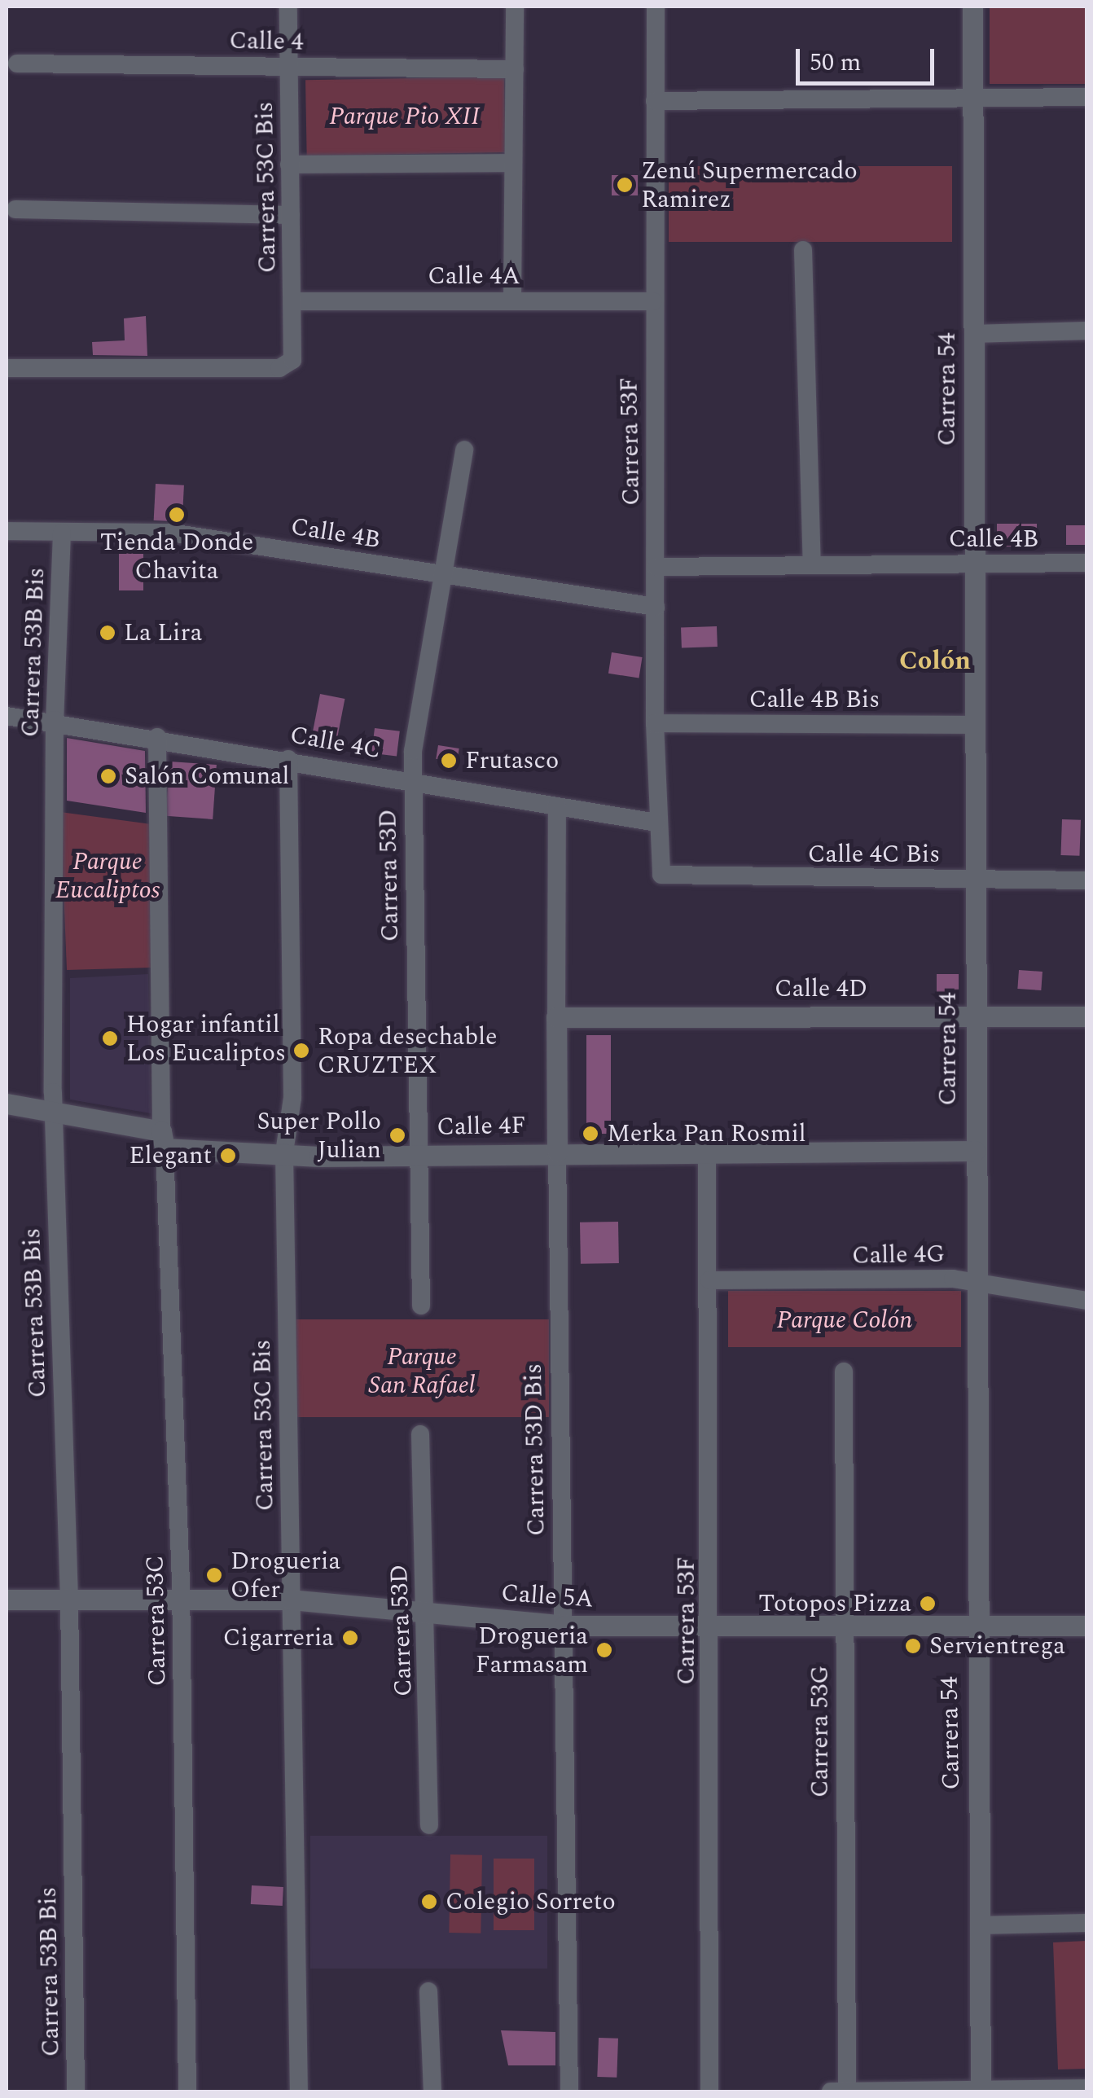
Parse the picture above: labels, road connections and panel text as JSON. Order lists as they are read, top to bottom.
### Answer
{
  "streets": {
    "street": [
      "Calle 4",
      "Carrera 53C Bis",
      "Calle 4A",
      "Carrera 54",
      "Carrera 53F",
      "Calle 4B",
      "Carrera 53B Bis",
      "Calle 4B Bis",
      "Calle 4C",
      "Calle 4C Bis",
      "Carrera 53D",
      "Calle 4D",
      "Calle 4F",
      "Calle 4G",
      "Carrera 53D Bis",
      "Calle 5A",
      "Carrera 53C",
      "Carrera 53G"
    ]
  },
  "crossings": [
    ["Calle 4", "Carrera 53C Bis"],
    ["Carrera 53C Bis", "Calle 4A"],
    ["Carrera 53C Bis", "Calle 4C"],
    ["Carrera 53C Bis", "Calle 4F"],
    ["Carrera 53C Bis", "Calle 5A"],
    ["Calle 4A", "Carrera 53F"],
    ["Carrera 54", "Calle 4B"],
    ["Carrera 54", "Calle 4B Bis"],
    ["Carrera 54", "Calle 4C Bis"],
    ["Carrera 54", "Calle 4D"],
    ["Carrera 54", "Calle 4F"],
    ["Carrera 54", "Calle 4G"],
    ["Carrera 54", "Calle 5A"],
    ["Carrera 53F", "Calle 4B"],
    ["Carrera 53F", "Calle 4B Bis"],
    ["Carrera 53F", "Calle 4C"],
    ["Carrera 53F", "Calle 4C Bis"],
    ["Carrera 53F", "Calle 4F"],
    ["Carrera 53F", "Calle 4G"],
    ["Carrera 53F", "Calle 5A"],
    ["Calle 4B", "Carrera 53B Bis"],
    ["Calle 4B", "Carrera 53D"],
    ["Carrera 53B Bis", "Calle 4C"],
    ["Carrera 53B Bis", "Calle 4F"],
    ["Carrera 53B Bis", "Calle 5A"],
    ["Calle 4C", "Carrera 53D"],
    ["Calle 4C", "Carrera 53D Bis"],
    ["Calle 4C", "Carrera 53C"],
    ["Carrera 53D", "Calle 4F"],
    ["Carrera 53D", "Calle 5A"],
    ["Calle 4D", "Carrera 53D Bis"],
    ["Calle 4F", "Carrera 53D Bis"],
    ["Calle 4F", "Carrera 53C"],
    ["Carrera 53D Bis", "Calle 5A"],
    ["Calle 5A", "Carrera 53C"],
    ["Calle 5A", "Carrera 53G"]
  ],
  "districts": ["Colón"],
  "parks": [
    "Parque Pio XII",
    "Parque Eucaliptos",
    "Parque Colón",
    "Parque San Rafael"
  ],
  "places": [
    "Zenú Supermercado Ramirez",
    "Tienda Donde Chavita",
    "La Lira",
    "Frutasco",
    "Salón Comunal",
    "Hogar infantil Los Eucaliptos",
    "Ropa desechable CRUZTEX",
    "Merka Pan Rosmil",
    "Super Pollo Julian",
    "Elegant",
    "Drogueria Ofer",
    "Totopos Pizza",
    "Cigarreria",
    "Servientrega",
    "Drogueria Farmasam",
    "Colegio Sorreto"
  ],
  "scale_bar": "50 m"
}
